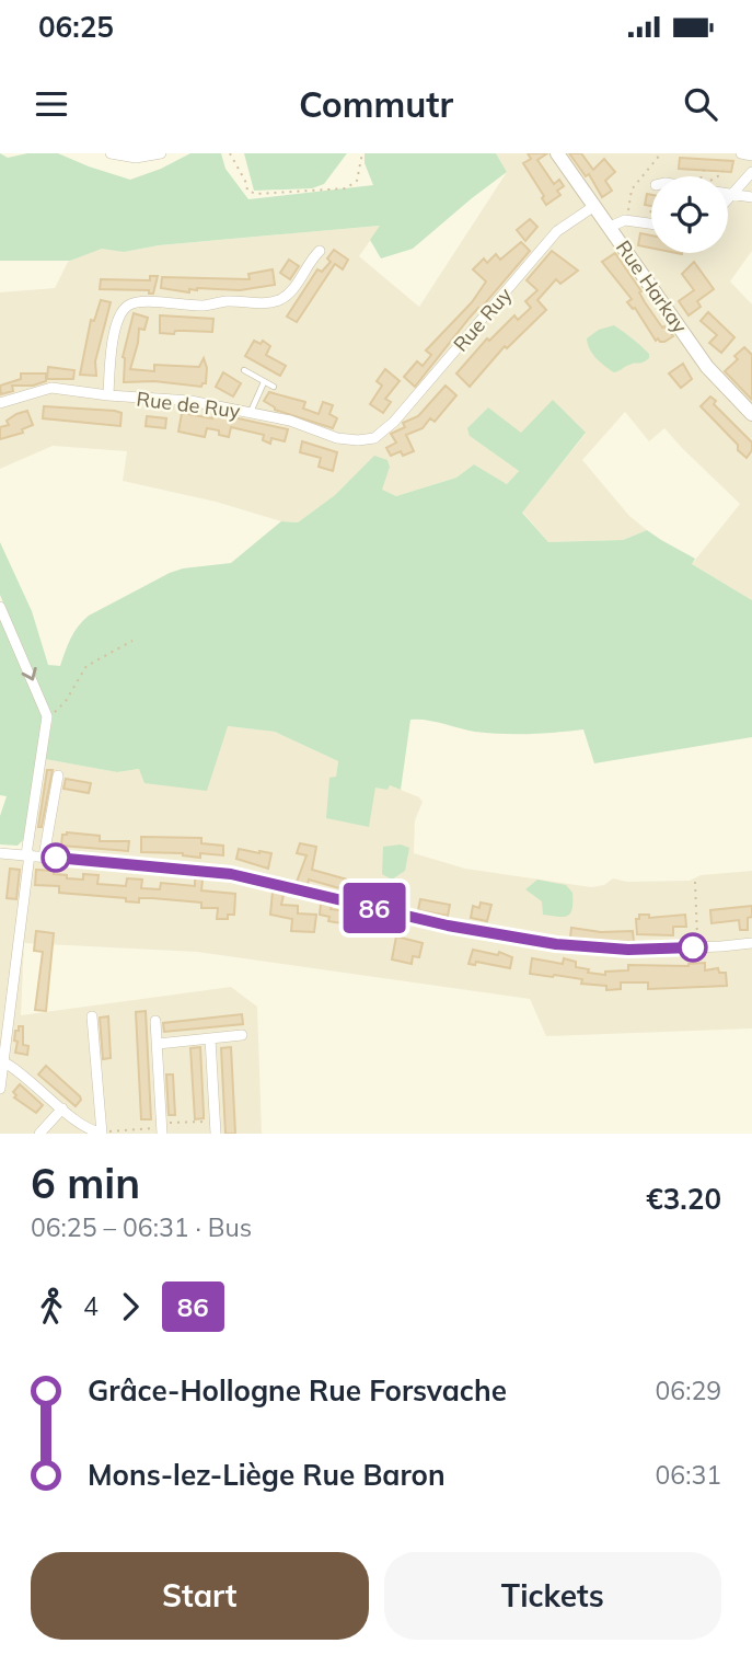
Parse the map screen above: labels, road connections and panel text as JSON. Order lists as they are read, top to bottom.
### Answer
{
  "streets": {
    "street": ["Rue Harkay", "Rue Ruy", "Rue de Ruy"]
  },
  "crossings": [
    ["Rue Harkay", "Rue Ruy"],
    ["Rue Ruy", "Rue de Ruy"]
  ],
  "lines": ["bus line 86"],
  "page": {
    "status": "06:25",
    "header": "Commutr",
    "on_map": "86",
    "heading": ["6 min", "06:25 – 06:31 · Bus", "€3.20"],
    "legs": ["4", "86"],
    "list": [
      {
        "name": "Grâce-Hollogne Rue Forsvache",
        "value": "06:29"
      },
      {
        "name": "Mons-lez-Liège Rue Baron",
        "value": "06:31"
      }
    ],
    "buttons": ["Start", "Tickets"]
  }
}
